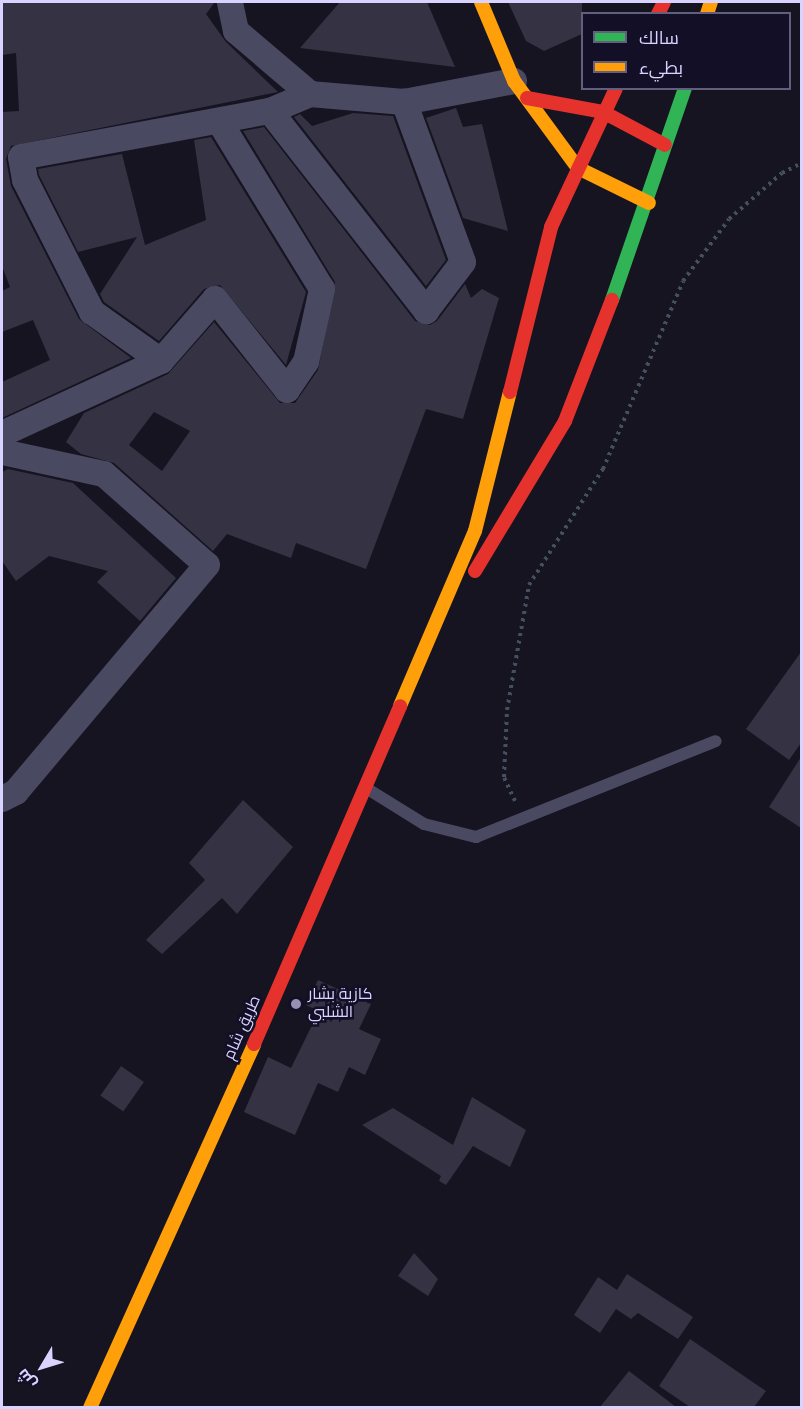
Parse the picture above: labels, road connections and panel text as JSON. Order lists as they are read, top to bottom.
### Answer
{
  "streets": {
    "main road": ["طريق شام"]
  },
  "places": ["كازية بشار الشلبي"],
  "legend": ["سالك", "بطيء"],
  "north": "bottom left"
}
